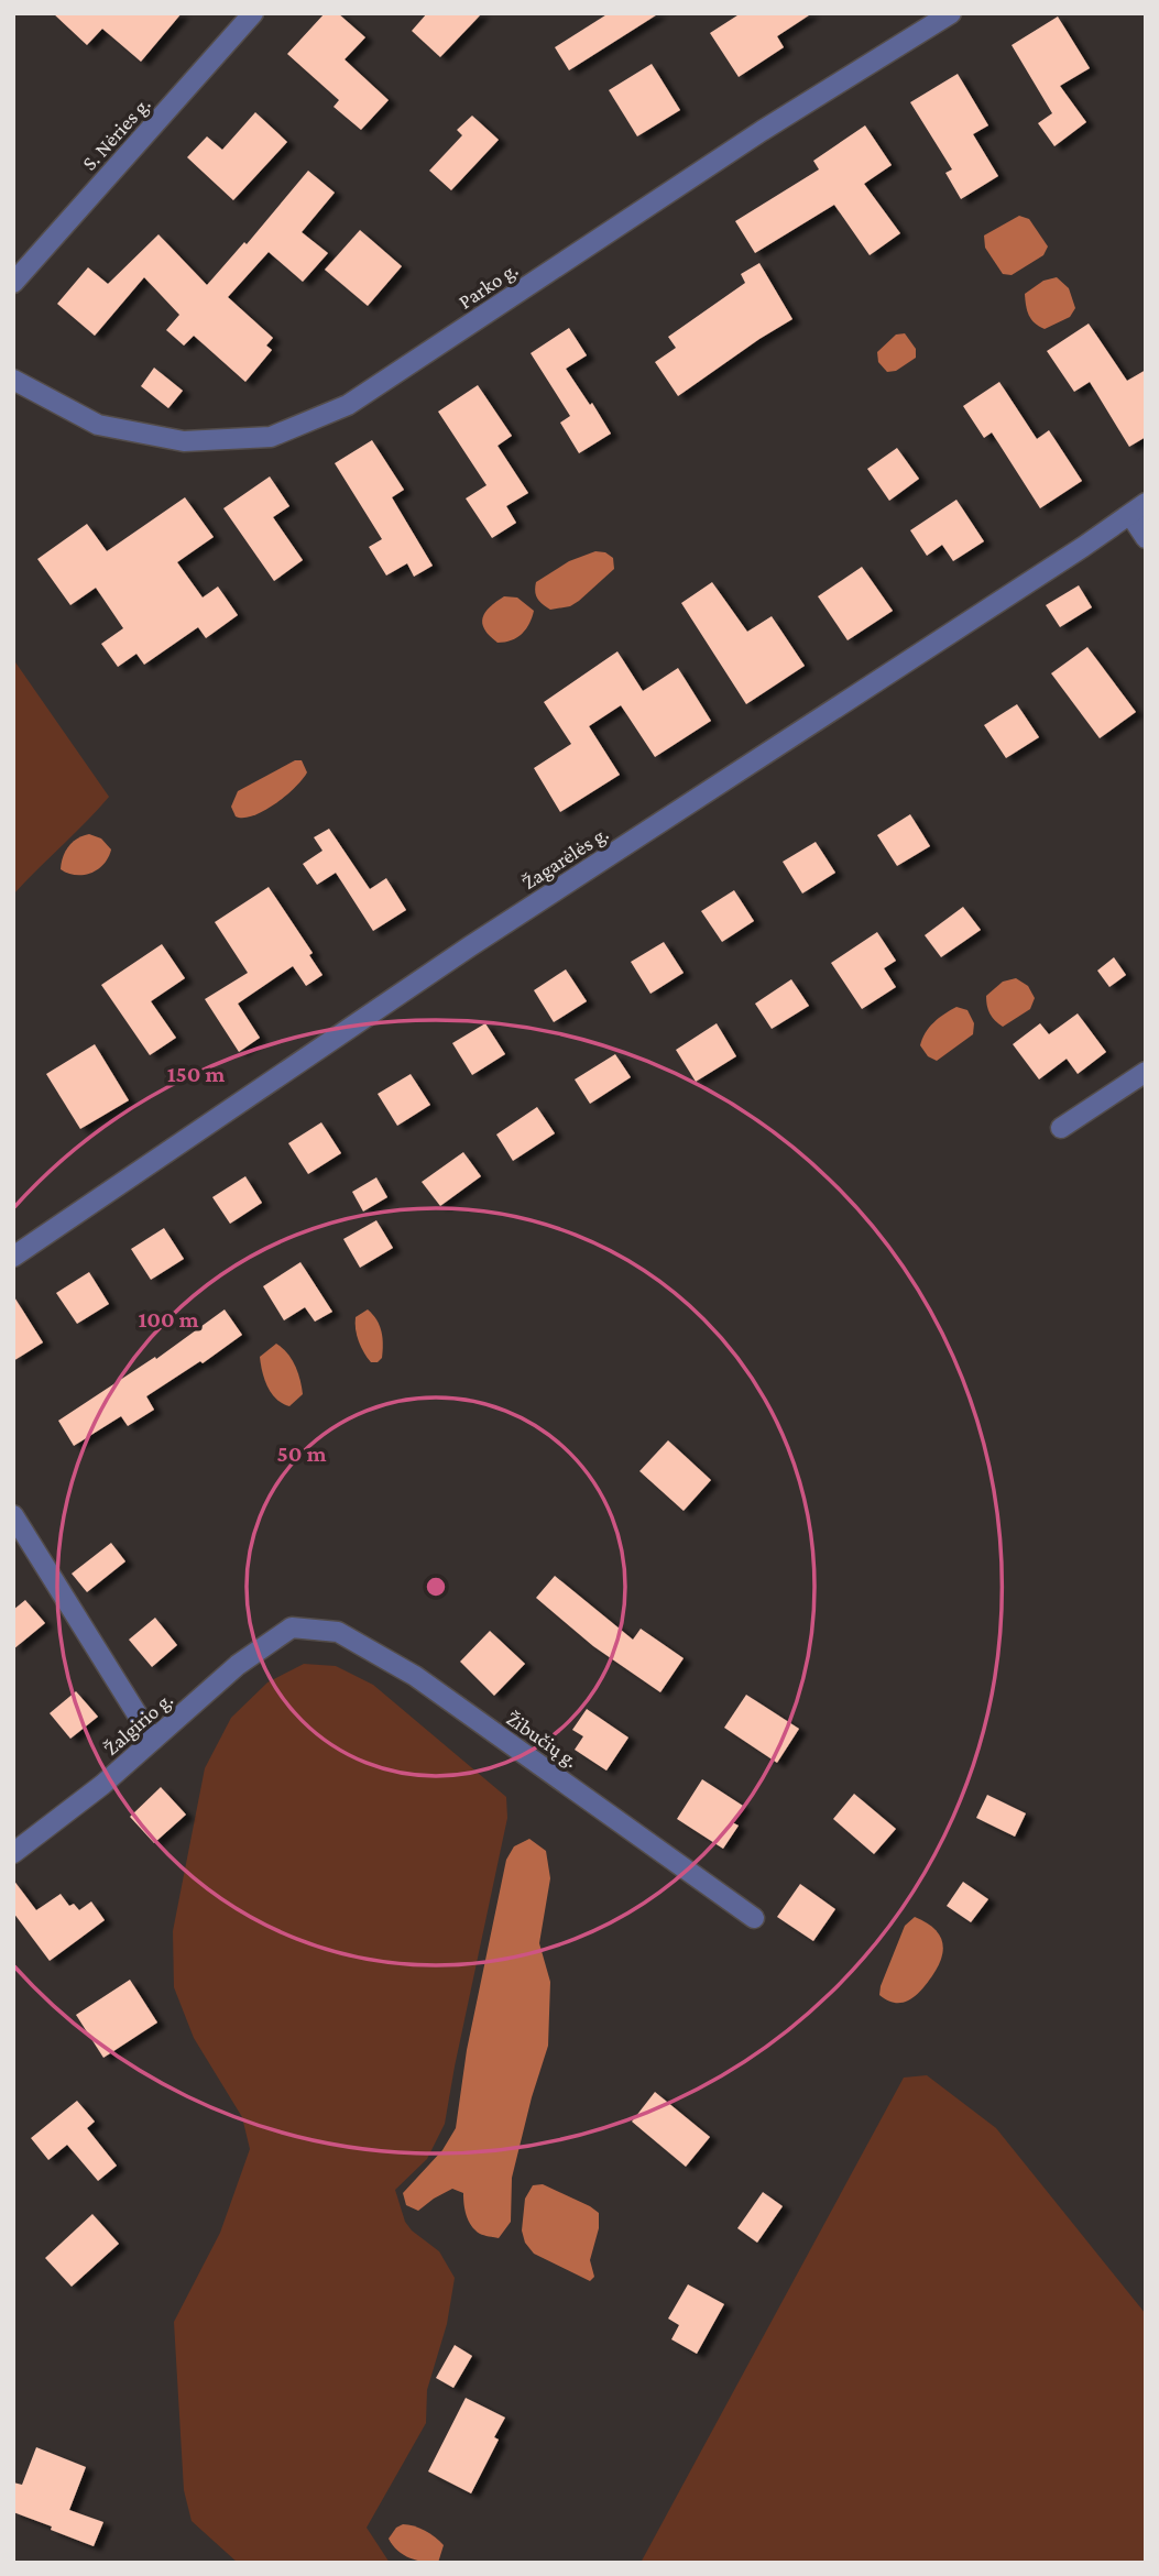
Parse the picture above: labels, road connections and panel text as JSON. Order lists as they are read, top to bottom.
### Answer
{
  "streets": {
    "street": [
      "S. Nėries g.",
      "Parko g.",
      "Žagarėlės g.",
      "Žalgirio g.",
      "Žibučių g."
    ]
  },
  "crossings": [
    ["Žalgirio g.", "Žibučių g."]
  ],
  "rings": ["150 m", "100 m", "50 m"]
}
